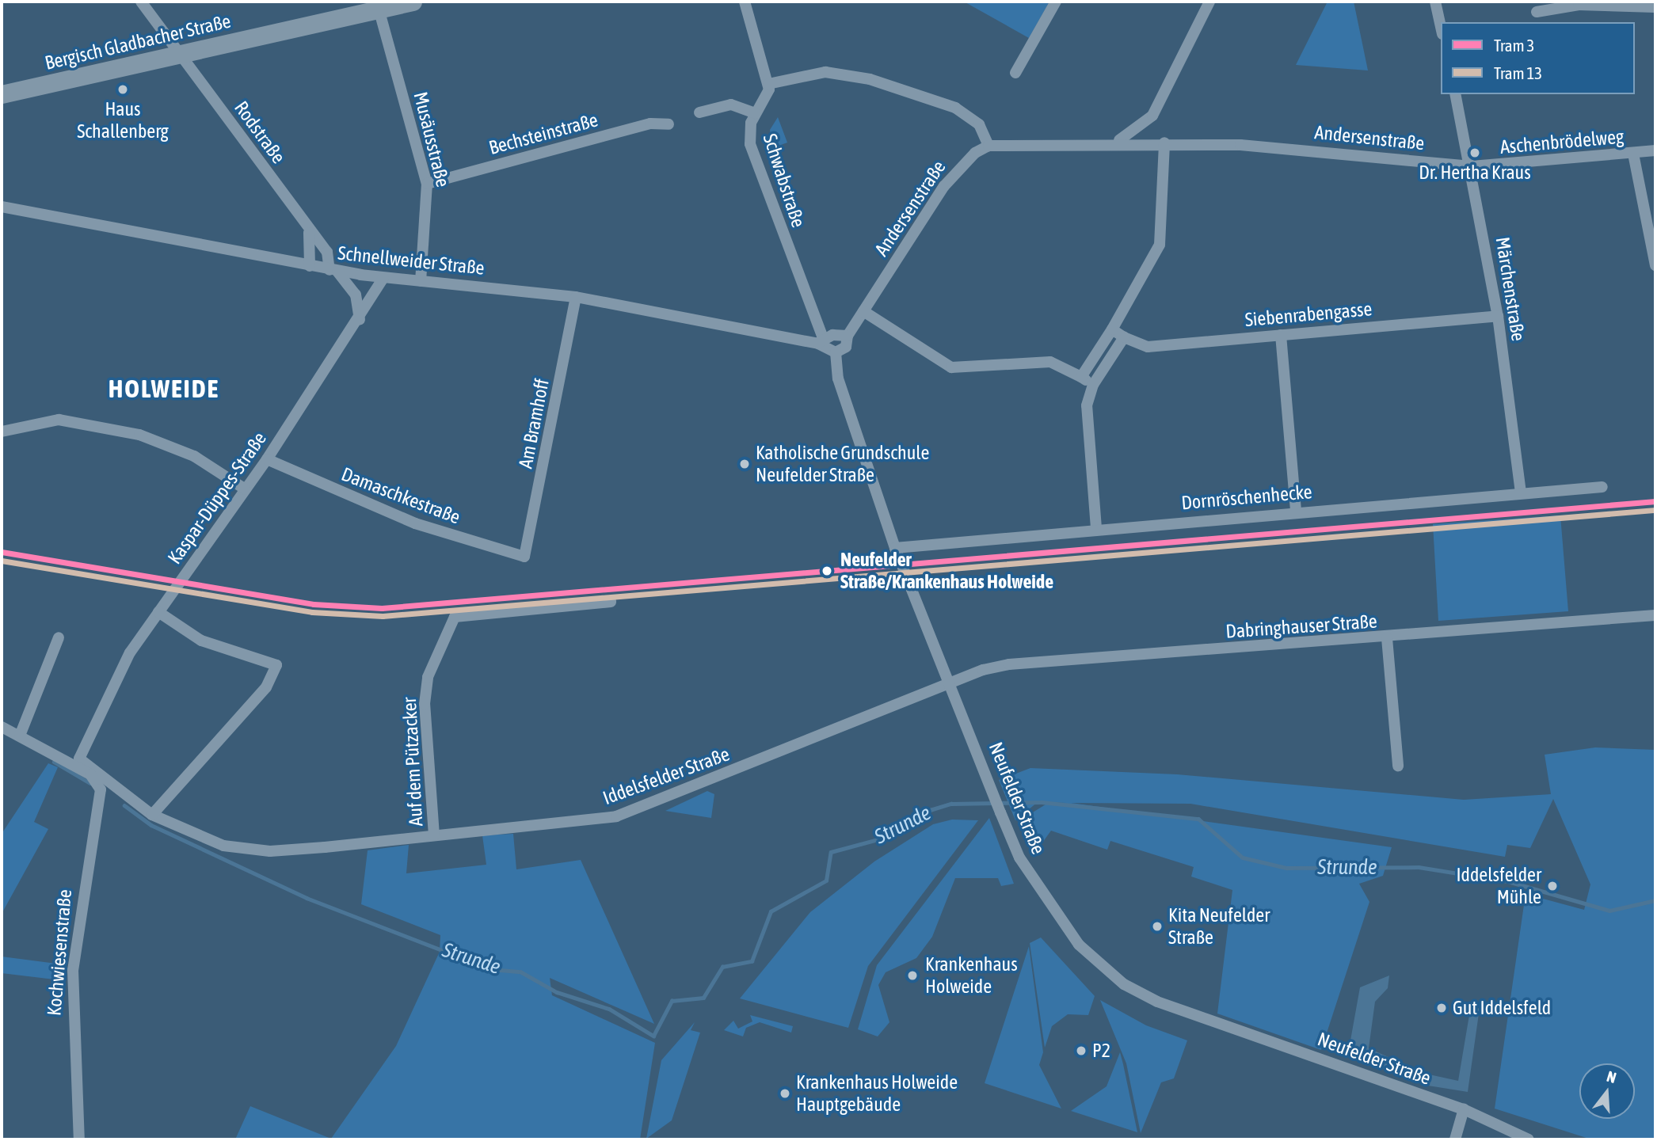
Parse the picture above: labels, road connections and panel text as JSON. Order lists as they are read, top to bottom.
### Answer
{
  "streets": {
    "main road": ["Bergisch Gladbacher Straße"],
    "street": [
      "Rodstraße",
      "Bechsteinstraße",
      "Andersenstraße",
      "Musäusstraße",
      "Aschenbrödelweg",
      "Schwabstraße",
      "Schnellweider Straße",
      "Märchenstraße",
      "Siebenrabengasse",
      "Am Bramhoff",
      "Damaschkestraße",
      "Dornröschenhecke",
      "Kaspar-Düppes-Straße",
      "Dabringhauser Straße",
      "Auf dem Pützacker",
      "Iddelsfelder Straße",
      "Neufelder Straße",
      "Kochwiesenstraße"
    ]
  },
  "crossings": [
    ["Bergisch Gladbacher Straße", "Rodstraße"],
    ["Bergisch Gladbacher Straße", "Musäusstraße"],
    ["Rodstraße", "Schnellweider Straße"],
    ["Bechsteinstraße", "Musäusstraße"],
    ["Andersenstraße", "Aschenbrödelweg"],
    ["Andersenstraße", "Märchenstraße"],
    ["Andersenstraße", "Neufelder Straße"],
    ["Musäusstraße", "Schnellweider Straße"],
    ["Aschenbrödelweg", "Märchenstraße"],
    ["Schwabstraße", "Schnellweider Straße"],
    ["Schnellweider Straße", "Am Bramhoff"],
    ["Schnellweider Straße", "Kaspar-Düppes-Straße"],
    ["Märchenstraße", "Siebenrabengasse"],
    ["Märchenstraße", "Dornröschenhecke"],
    ["Am Bramhoff", "Damaschkestraße"],
    ["Damaschkestraße", "Kaspar-Düppes-Straße"],
    ["Dornröschenhecke", "Neufelder Straße"],
    ["Kaspar-Düppes-Straße", "Iddelsfelder Straße"],
    ["Dabringhauser Straße", "Iddelsfelder Straße"],
    ["Dabringhauser Straße", "Neufelder Straße"],
    ["Auf dem Pützacker", "Iddelsfelder Straße"],
    ["Iddelsfelder Straße", "Neufelder Straße"]
  ],
  "districts": ["HOLWEIDE"],
  "water": ["Strunde"],
  "places": [
    "Haus Schallenberg",
    "Dr. Hertha Kraus",
    "Katholische Grundschule Neufelder Straße",
    "Neufelder Straße/Krankenhaus Holweide",
    "Iddelsfelder Mühle",
    "Kita Neufelder Straße",
    "Krankenhaus Holweide",
    "Gut Iddelsfeld",
    "P2",
    "Krankenhaus Holweide Hauptgebäude"
  ],
  "lines": ["tram line 3", "tram line 13"],
  "legend": ["Tram 3", "Tram 13"],
  "north": "top"
}
